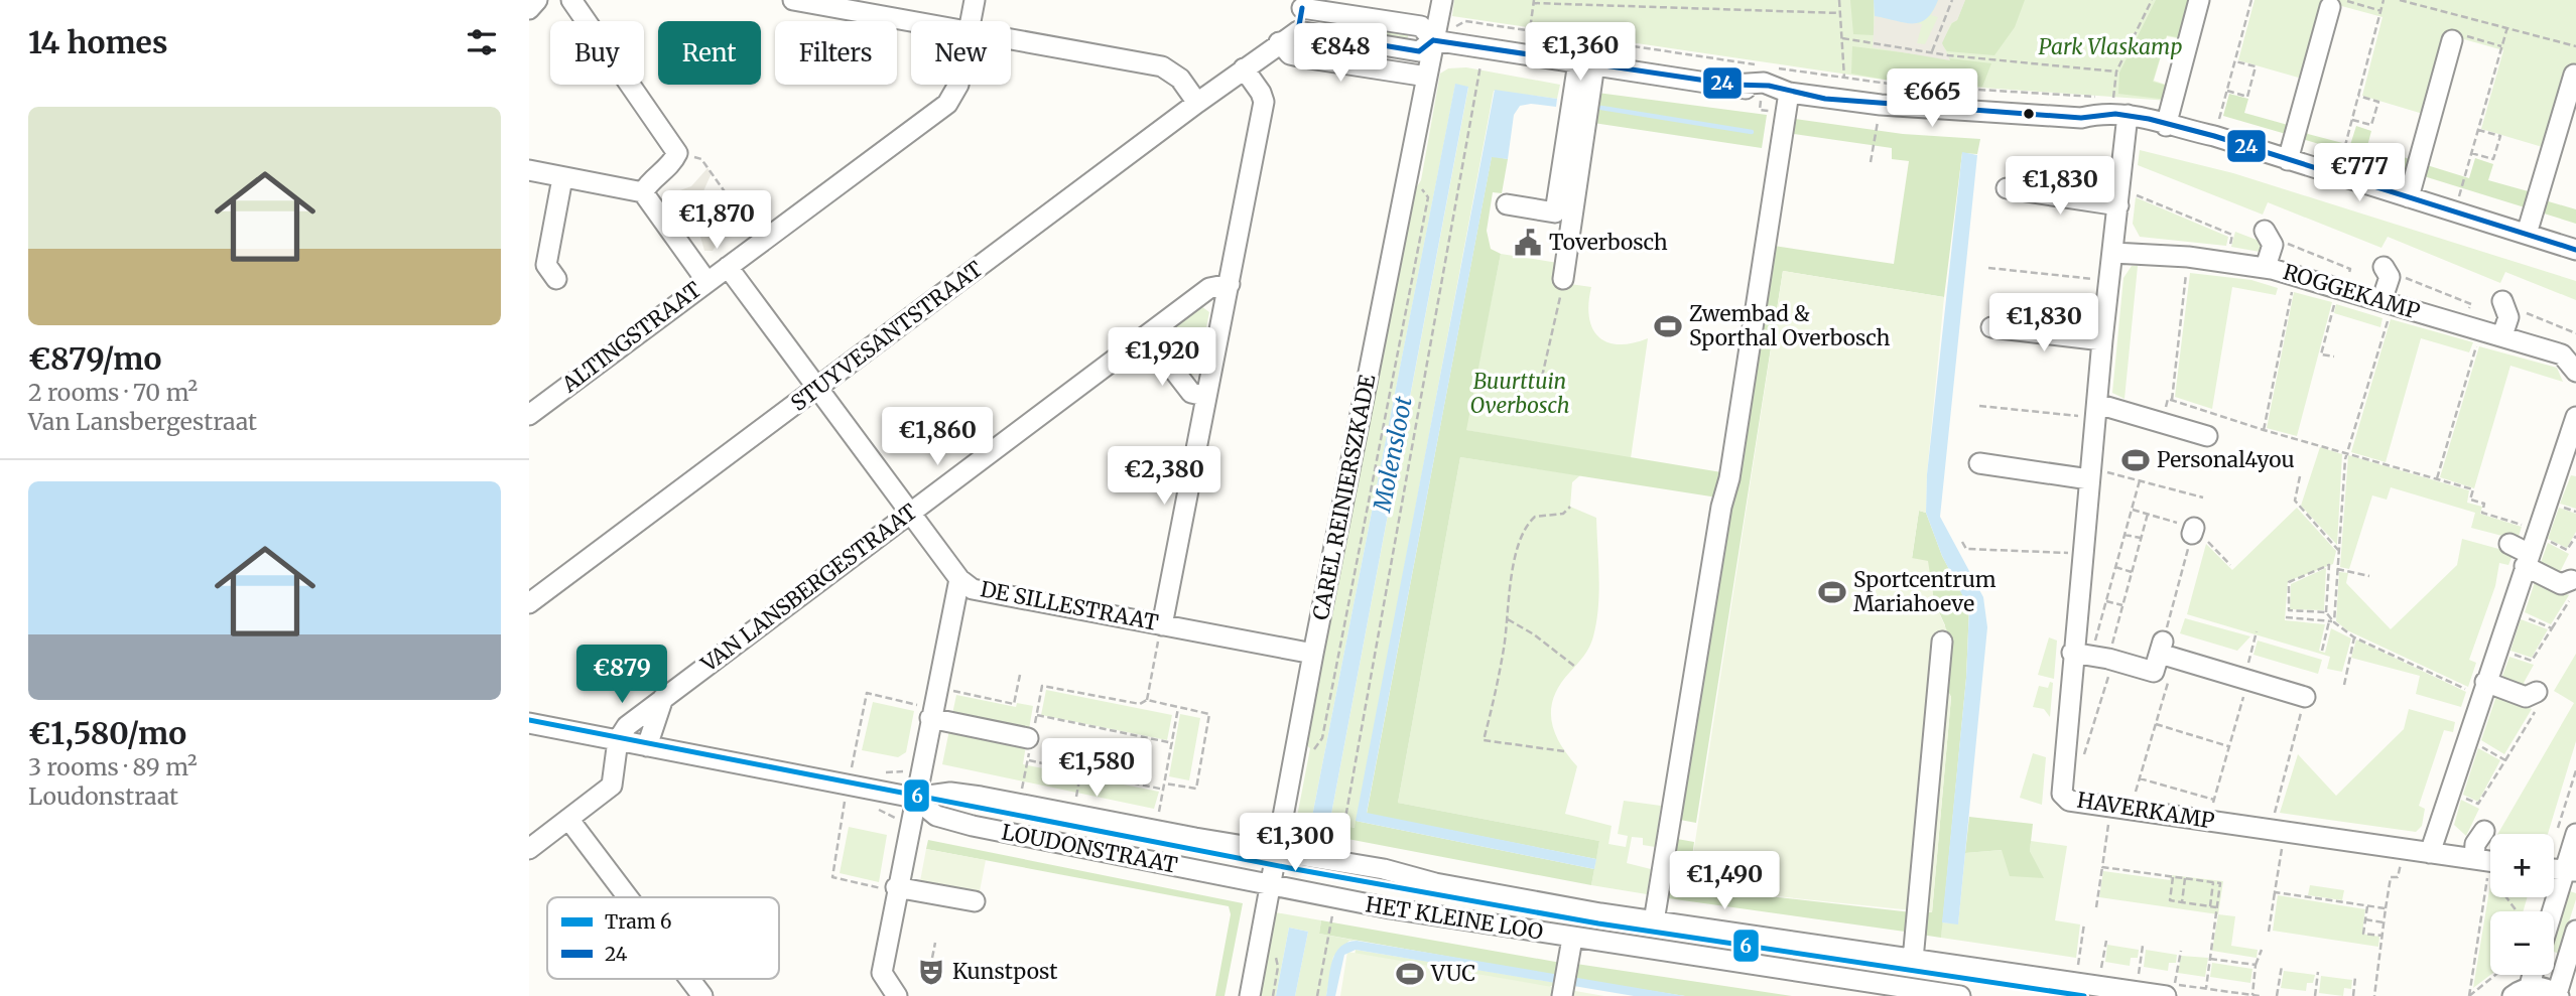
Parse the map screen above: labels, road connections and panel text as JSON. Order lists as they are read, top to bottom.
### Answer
{
  "streets": {
    "street": [
      "ROGGEKAMP",
      "STUYVESANTSTRAAT",
      "ALTINGSTRAAT",
      "CAREL REINIERSZKADE",
      "VAN LANSBERGESTRAAT",
      "DE SILLESTRAAT",
      "HAVERKAMP",
      "LOUDONSTRAAT",
      "HET KLEINE LOO"
    ]
  },
  "crossings": [
    ["ROGGEKAMP", "HAVERKAMP"],
    ["STUYVESANTSTRAAT", "DE SILLESTRAAT"],
    ["ALTINGSTRAAT", "DE SILLESTRAAT"],
    ["CAREL REINIERSZKADE", "DE SILLESTRAAT"],
    ["CAREL REINIERSZKADE", "LOUDONSTRAAT"],
    ["CAREL REINIERSZKADE", "HET KLEINE LOO"],
    ["VAN LANSBERGESTRAAT", "DE SILLESTRAAT"],
    ["VAN LANSBERGESTRAAT", "LOUDONSTRAAT"],
    ["LOUDONSTRAAT", "HET KLEINE LOO"]
  ],
  "water": ["Molensloot"],
  "parks": ["Park Vlaskamp", "Buurttuin Overbosch"],
  "places": {
    "public building": ["Toverbosch"],
    "sports": [
      "Zwembad & Sporthal Overbosch",
      "Personal4you",
      "Sportcentrum Mariahoeve",
      "VUC"
    ],
    "theatre": ["Kunstpost"]
  },
  "lines": ["transit line 24", "tram line 6"],
  "legend": ["Tram 6", "24"],
  "page": {
    "heading": "14 homes",
    "chip": [
      "Buy",
      "Rent",
      "Filters",
      "New"
    ],
    "price": [
      "€1,360",
      "€848",
      "€665",
      "€777",
      "€1,830",
      "€1,870",
      "€1,830",
      "€1,920",
      "€1,860",
      "€2,380",
      "€879",
      "€1,580",
      "€1,300",
      "€1,490"
    ],
    "list": [
      {
        "name": "€879/mo",
        "note": "2 rooms · 70 m² · Van Lansbergestraat"
      },
      {
        "name": "€1,580/mo",
        "note": "3 rooms · 89 m² · Loudonstraat"
      }
    ],
    "map_buttons": ["+", "−"]
  }
}
